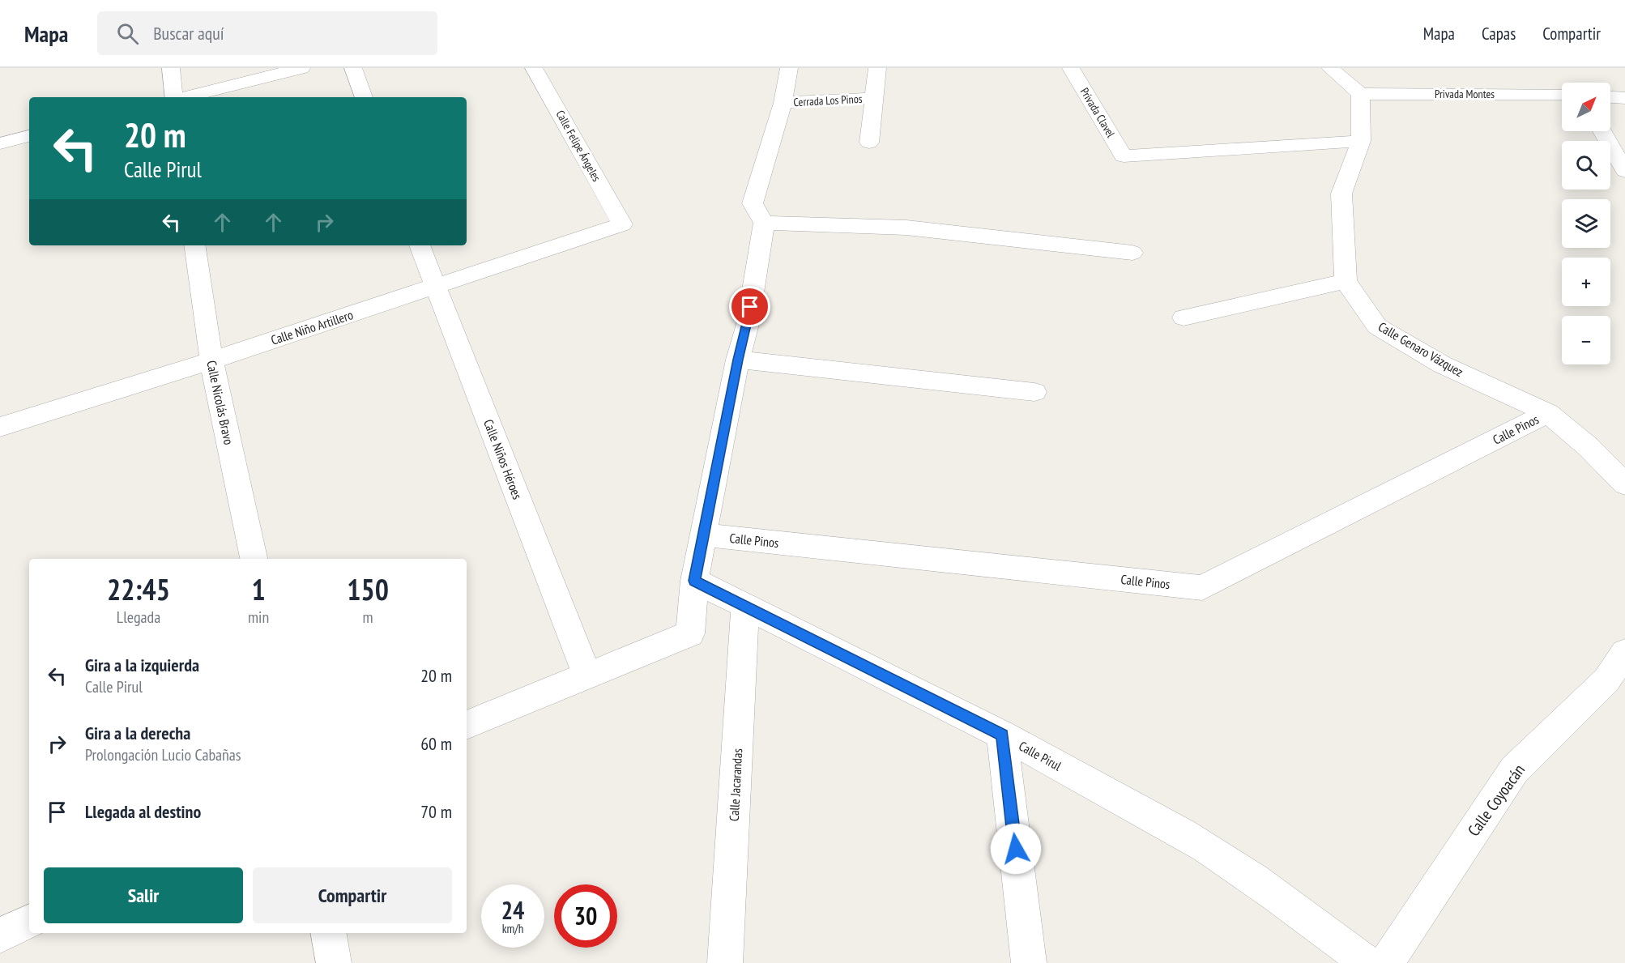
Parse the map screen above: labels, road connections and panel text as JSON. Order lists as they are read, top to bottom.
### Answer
{
  "streets": {
    "street": [
      "Privada Montes",
      "Cerrada Los Pinos",
      "Privada Clavel",
      "Calle Felipe Ángeles",
      "Calle Niño Artillero",
      "Calle Genaro Vázquez",
      "Calle Nicolás Bravo",
      "Calle Pinos",
      "Calle Niños Héroes",
      "Calle Pirul",
      "Calle Jacarandas",
      "Calle Coyoacán"
    ]
  },
  "crossings": [
    ["Calle Felipe Ángeles", "Calle Niño Artillero"],
    ["Calle Niño Artillero", "Calle Nicolás Bravo"],
    ["Calle Niño Artillero", "Calle Niños Héroes"],
    ["Calle Genaro Vázquez", "Calle Pinos"],
    ["Calle Pirul", "Calle Jacarandas"]
  ],
  "north": "top right",
  "page": {
    "header": "Mapa",
    "search": "Buscar aquí",
    "nav": ["Mapa", "Capas", "Compartir"],
    "map_buttons": ["+", "−"],
    "turn": ["20 m", "Calle Pirul"],
    "eta": [
      "22:45",
      "Llegada",
      "1",
      "min",
      "150",
      "m"
    ],
    "list": [
      {
        "name": "Gira a la izquierda",
        "note": "Calle Pirul",
        "value": "20 m"
      },
      {
        "name": "Gira a la derecha",
        "note": "Prolongación Lucio Cabañas",
        "value": "60 m"
      },
      {
        "name": "Llegada al destino",
        "value": "70 m"
      }
    ],
    "buttons": ["Salir", "Compartir"],
    "speed": "24 km/h",
    "limit": "30"
  }
}
